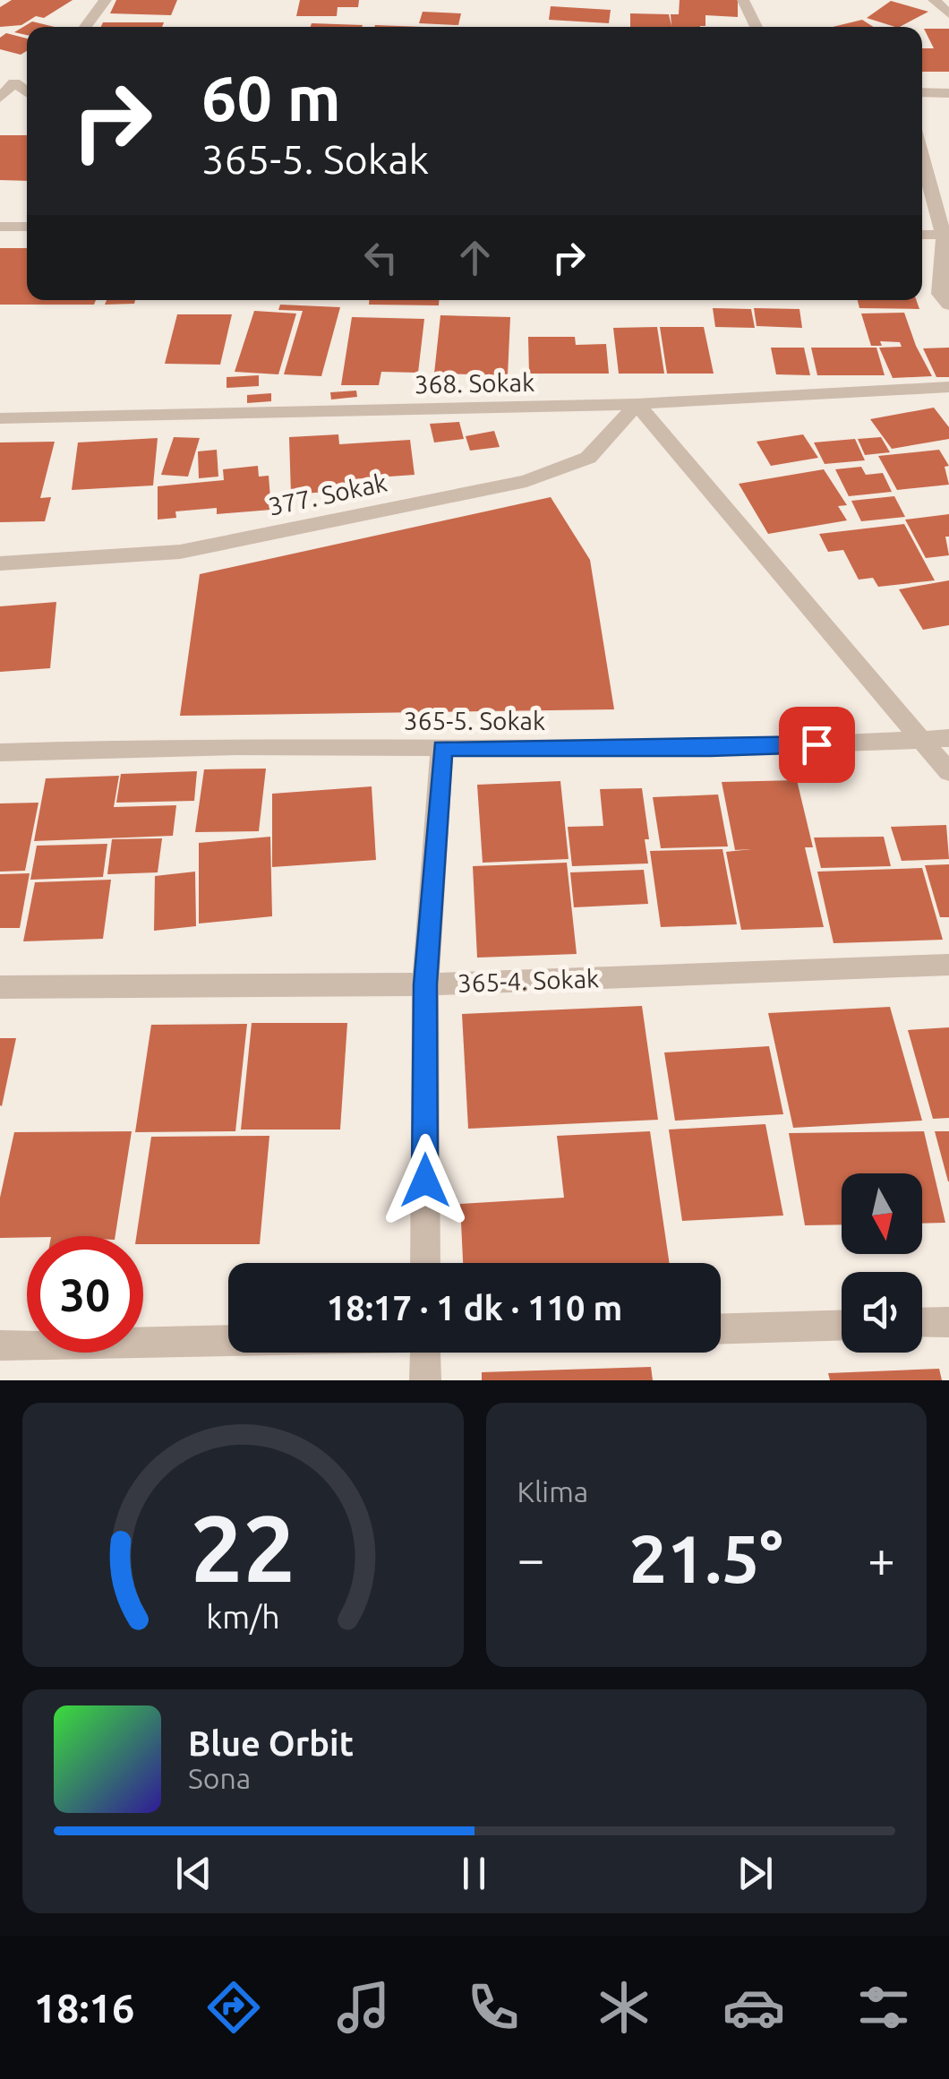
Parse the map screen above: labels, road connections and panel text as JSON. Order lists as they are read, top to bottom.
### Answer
{
  "streets": {
    "street": [
      "368. Sokak",
      "377. Sokak",
      "365-5. Sokak",
      "365-4. Sokak"
    ]
  },
  "crossings": [
    ["368. Sokak", "377. Sokak"]
  ],
  "north": "bottom",
  "page": {
    "turn": ["60 m", "365-5. Sokak"],
    "limit": "30",
    "trip": "18:17 · 1 dk · 110 m",
    "tile": "Klima",
    "heat": ["−", "21.5°", "+"],
    "song": ["Blue Orbit", "Sona"],
    "tabs": "18:16",
    "gauge": ["22", "km/h"]
  }
}
